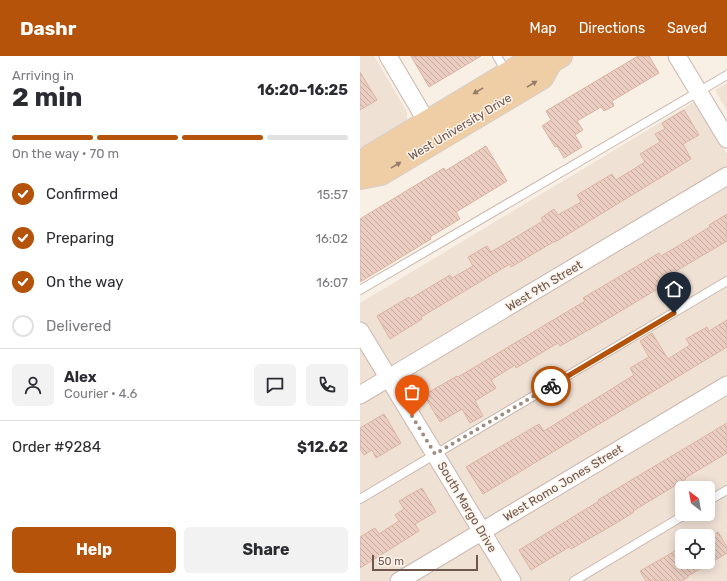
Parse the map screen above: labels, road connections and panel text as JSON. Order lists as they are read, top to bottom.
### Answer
{
  "streets": {
    "main road": ["West University Drive"],
    "street": ["West 9th Street", "West Romo Jones Street", "South Margo Drive"]
  },
  "crossings": [
    ["West 9th Street", "South Margo Drive"],
    ["West Romo Jones Street", "South Margo Drive"]
  ],
  "scale_bar": "50 m",
  "north": "top left",
  "page": {
    "header": "Dashr",
    "nav": ["Map", "Directions", "Saved"],
    "heading": ["2 min", "Arriving in", "16:20–16:25"],
    "panel": [
      "Alex",
      "Courier · 4.6",
      "Order #9284",
      "$12.62"
    ],
    "bar": "On the way · 70 m",
    "list": [
      ["Confirmed", "15:57"],
      ["Preparing", "16:02"],
      ["On the way", "16:07"],
      "Delivered"
    ],
    "buttons": ["Help", "Share"],
    "scale": "50 m"
  }
}
